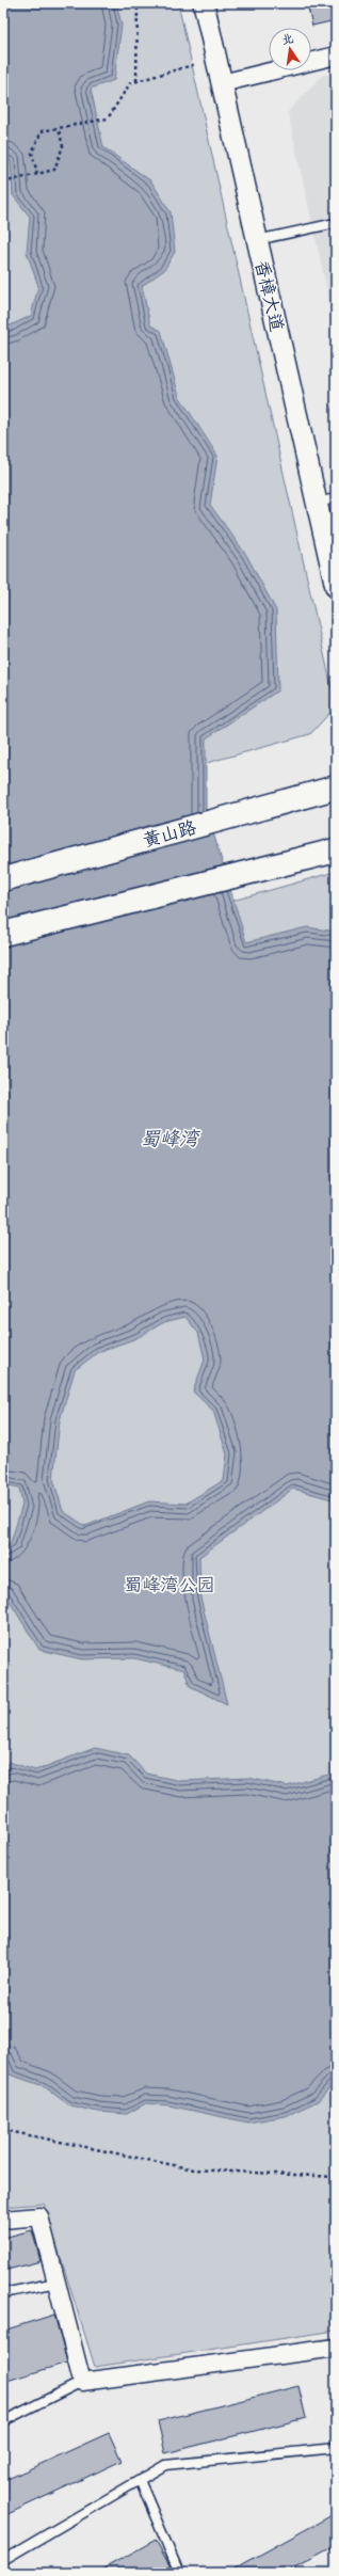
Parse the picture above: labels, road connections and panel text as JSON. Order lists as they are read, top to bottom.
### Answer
{
  "streets": {
    "main road": ["黄山路"],
    "street": ["香樟大道"]
  },
  "water": ["蜀峰湾"],
  "parks": ["蜀峰湾公园"],
  "north": "top"
}
